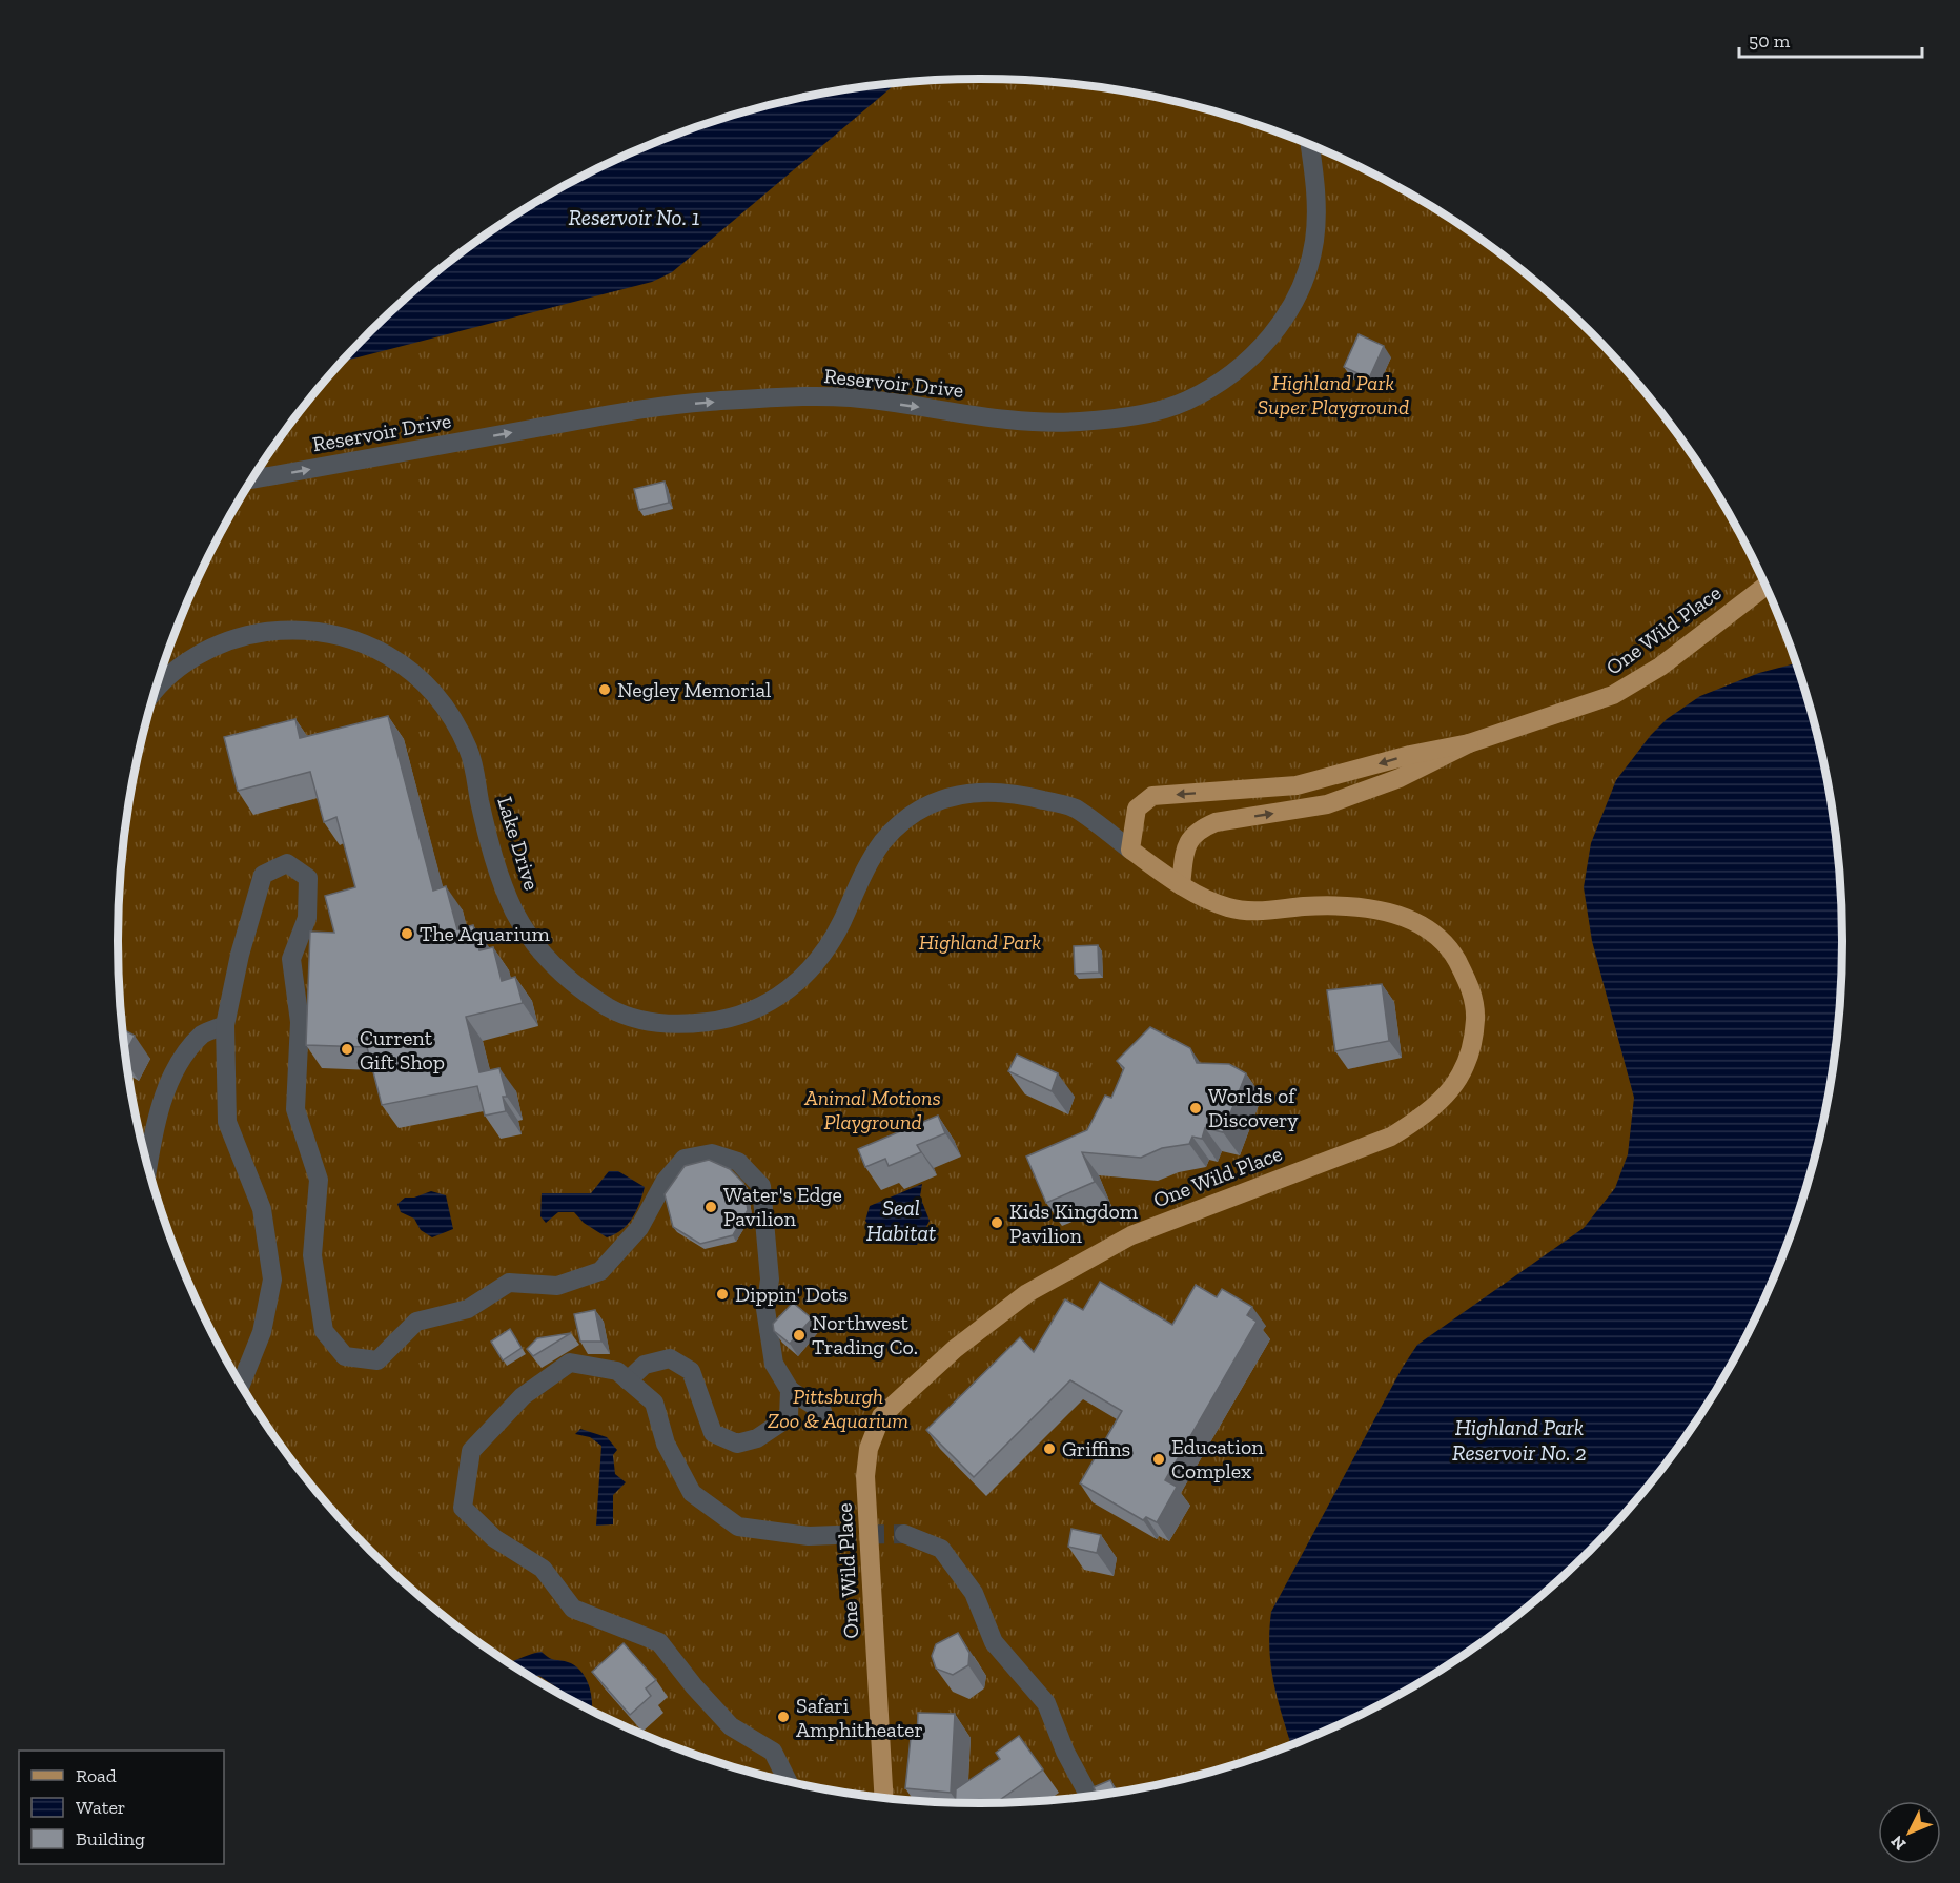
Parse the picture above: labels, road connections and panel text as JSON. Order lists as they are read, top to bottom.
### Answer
{
  "streets": {
    "main road": ["One Wild Place"],
    "street": ["Reservoir Drive", "Lake Drive"]
  },
  "crossings": [
    ["One Wild Place", "Lake Drive"]
  ],
  "one_way": ["Reservoir Drive"],
  "water": ["Reservoir No. 1", "Seal Habitat", "Highland Park Reservoir No. 2"],
  "parks": [
    "Highland Park Super Playground",
    "Highland Park",
    "Animal Motions Playground",
    "Pittsburgh Zoo & Aquarium"
  ],
  "places": [
    "Negley Memorial",
    "The Aquarium",
    "Current Gift Shop",
    "Worlds of Discovery",
    "Water's Edge Pavilion",
    "Kids Kingdom Pavilion",
    "Dippin' Dots",
    "Northwest Trading Co.",
    "Griffins",
    "Education Complex",
    "Safari Amphitheater"
  ],
  "legend": ["Road", "Water", "Building"],
  "scale_bar": "50 m",
  "north": "bottom left"
}
